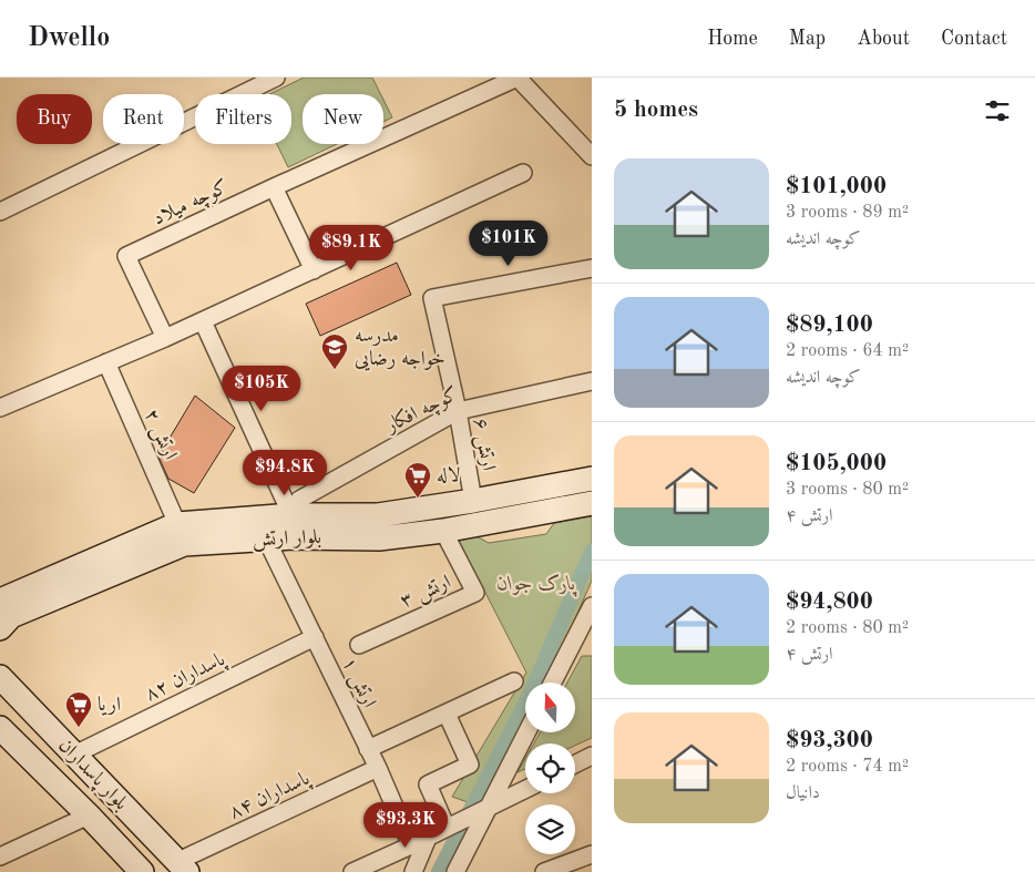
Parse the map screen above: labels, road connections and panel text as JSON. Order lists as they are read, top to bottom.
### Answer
{
  "streets": {
    "street": [
      "کوچه میلاد",
      "کوچه افکار",
      "ارتش ۲",
      "ارتش ۶",
      "بلوار ارتش",
      "ارتش ۳",
      "پاسداران ۸۲",
      "ارتش ۱",
      "بلوار پاسداران",
      "پاسداران ۸۴"
    ]
  },
  "crossings": [
    ["کوچه افکار", "ارتش ۶"],
    ["کوچه افکار", "بلوار ارتش"],
    ["ارتش ۲", "بلوار ارتش"],
    ["ارتش ۶", "بلوار ارتش"],
    ["بلوار ارتش", "ارتش ۳"],
    ["بلوار ارتش", "ارتش ۱"],
    ["پاسداران ۸۲", "ارتش ۱"],
    ["پاسداران ۸۲", "بلوار پاسداران"],
    ["ارتش ۱", "پاسداران ۸۴"],
    ["بلوار پاسداران", "پاسداران ۸۴"]
  ],
  "parks": ["پارک جوان"],
  "places": {
    "school or university": ["مدرسه خواجه رضایی"],
    "supermarket": ["لاله", "اریا"]
  },
  "north": "top",
  "page": {
    "header": "Dwello",
    "nav": [
      "Home",
      "Map",
      "About",
      "Contact"
    ],
    "heading": "5 homes",
    "chip": [
      "Buy",
      "Rent",
      "Filters",
      "New"
    ],
    "list": [
      {
        "name": "$101,000",
        "note": "3 rooms · 89 m² · کوچه اندیشه"
      },
      {
        "name": "$89,100",
        "note": "2 rooms · 64 m² · کوچه اندیشه"
      },
      {
        "name": "$105,000",
        "note": "3 rooms · 80 m² · ارتش ۴"
      },
      {
        "name": "$94,800",
        "note": "2 rooms · 80 m² · ارتش ۴"
      },
      {
        "name": "$93,300",
        "note": "2 rooms · 74 m² · دانیال"
      }
    ],
    "price": [
      "$101K",
      "$89.1K",
      "$105K",
      "$94.8K",
      "$93.3K"
    ]
  }
}
